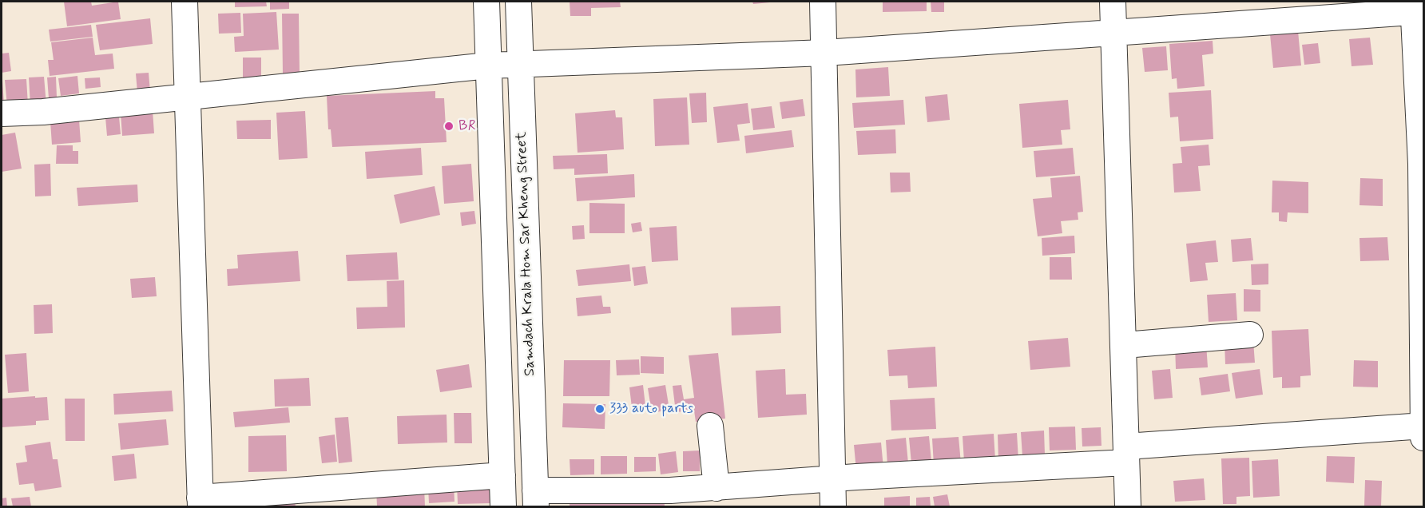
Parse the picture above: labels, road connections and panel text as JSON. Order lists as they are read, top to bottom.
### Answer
{
  "streets": {
    "street": ["Samdach Krala Hom Sar Kheng Street"]
  },
  "places": ["BR", "333 auto parts"]
}
